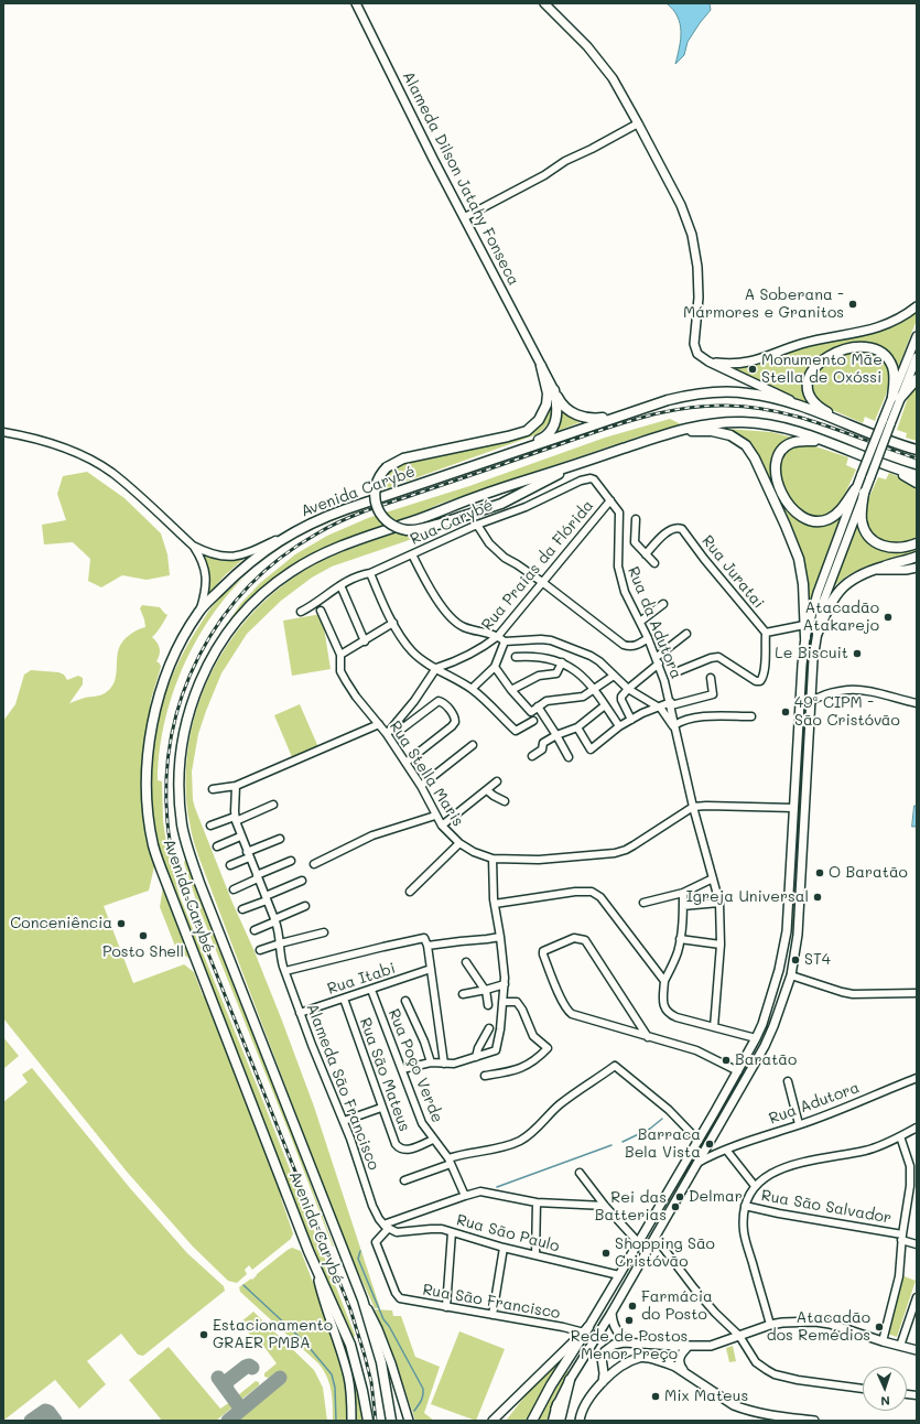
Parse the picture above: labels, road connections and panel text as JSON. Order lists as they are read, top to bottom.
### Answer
{
  "streets": {
    "highway": ["Avenida Carybé"],
    "main road": ["Alameda Dilson Jatahy Fonseca"],
    "street": [
      "Rua Carybé",
      "Rua Praias da Flórida",
      "Rua Juratai",
      "Rua da Adutora",
      "Rua Stella Maris",
      "Rua Itabi",
      "Rua Poço Verde",
      "Rua São Mateus",
      "Alameda São Francisco",
      "Rua Adutora",
      "Rua São Salvador",
      "Rua São Paulo",
      "Rua São Francisco"
    ]
  },
  "crossings": [
    ["Rua Carybé", "Rua Praias da Flórida"],
    ["Rua Carybé", "Rua da Adutora"],
    ["Rua Praias da Flórida", "Rua da Adutora"],
    ["Rua da Adutora", "Rua Stella Maris"],
    ["Rua Itabi", "Rua Poço Verde"],
    ["Rua Itabi", "Rua São Mateus"],
    ["Rua Itabi", "Alameda São Francisco"],
    ["Rua Poço Verde", "Rua São Mateus"],
    ["Alameda São Francisco", "Rua São Paulo"],
    ["Alameda São Francisco", "Rua São Francisco"],
    ["Rua São Paulo", "Rua São Francisco"]
  ],
  "places": [
    "A Soberana - Mármores e Granitos",
    "Monumento Mãe Stella de Oxóssi",
    "Atacadão Atakarejo",
    "Le Biscuit",
    "49ª CIPM - São Cristóvão",
    "O Baratão",
    "Igreja Universal",
    "Conceniência",
    "Posto Shell",
    "ST4",
    "Baratão",
    "Barraca Bela Vista",
    "Delmar",
    "Rei das Batterias",
    "Shopping São Cristóvão",
    "Farmácia do Posto",
    "Rede de Postos Menor Preço",
    "Atacadão dos Remédios",
    "Estacionamento GRAER PMBA",
    "Mix Mateus"
  ],
  "north": "bottom"
}
